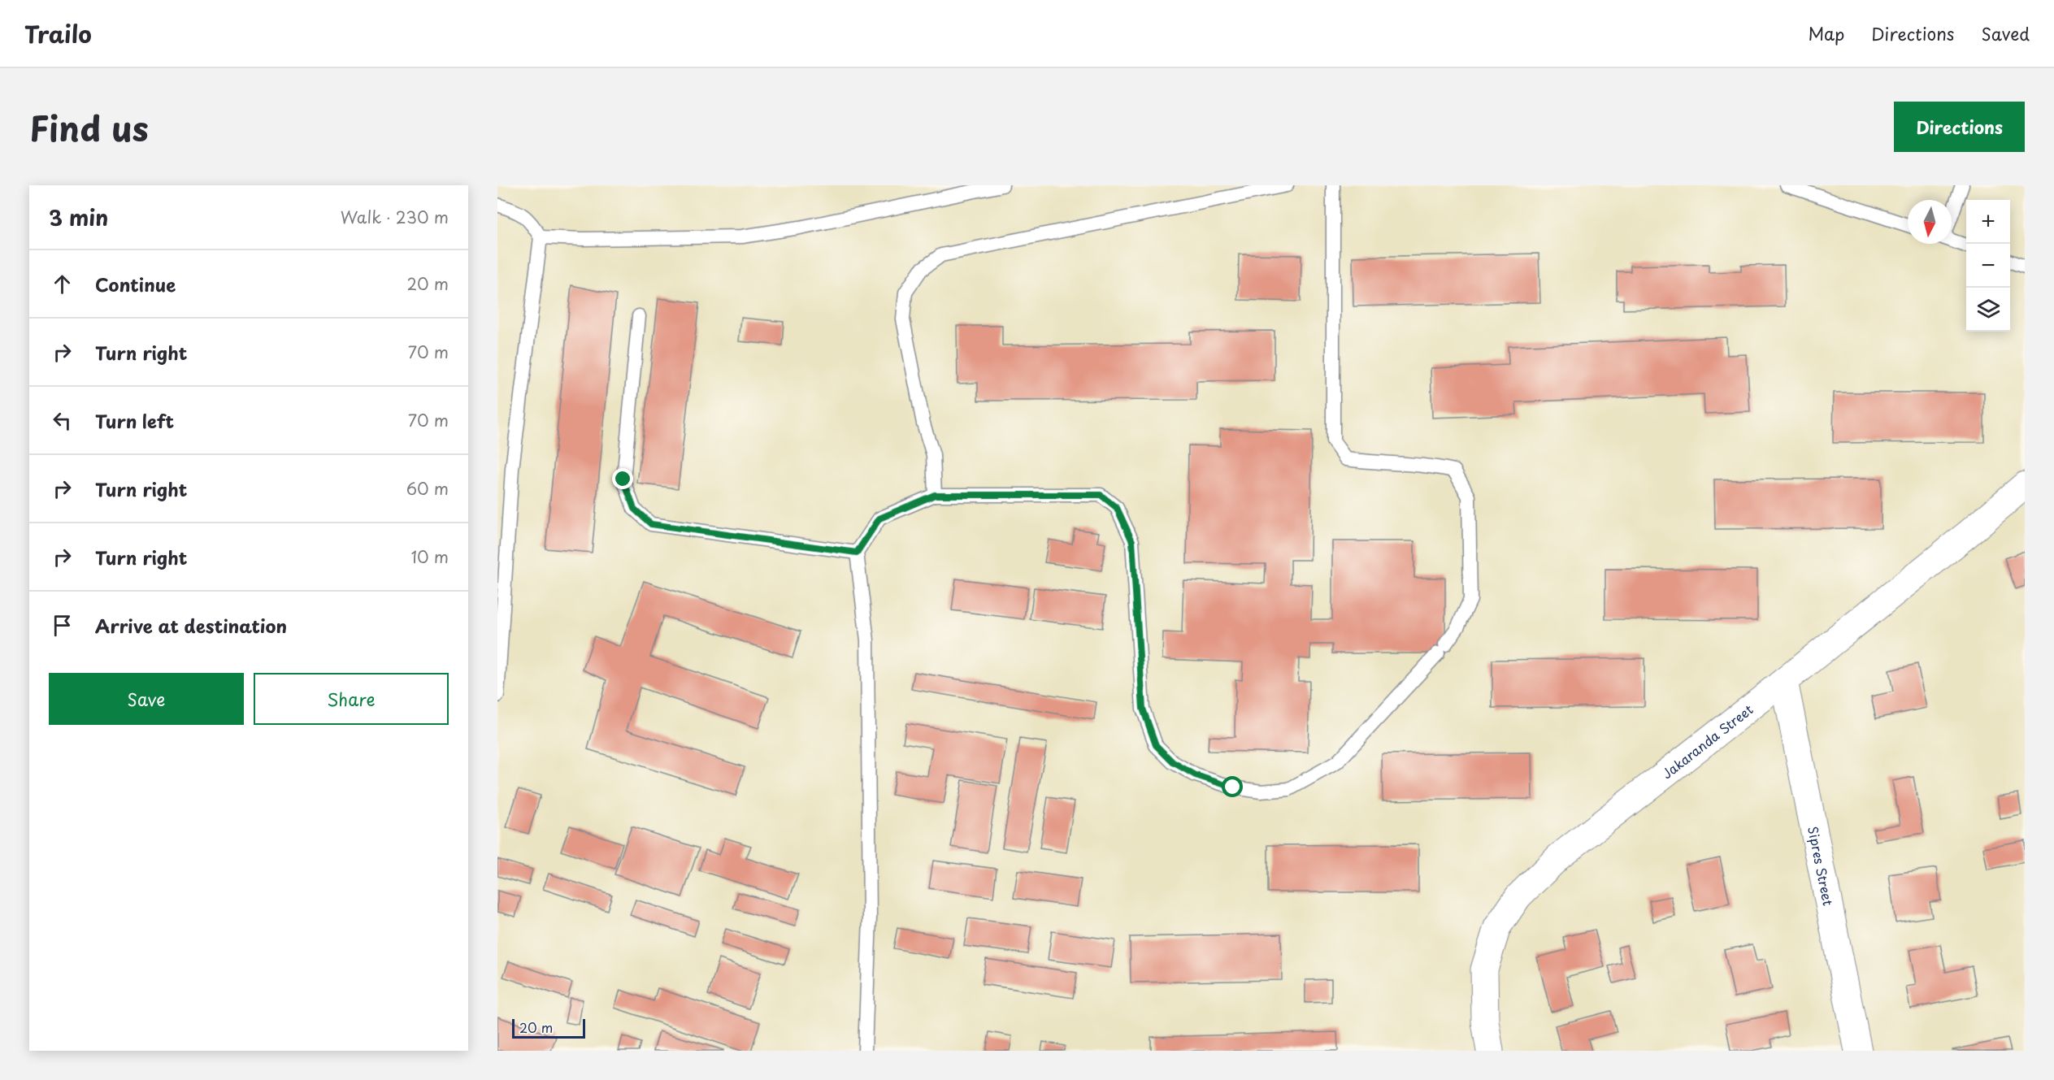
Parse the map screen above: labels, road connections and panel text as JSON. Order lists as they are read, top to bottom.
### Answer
{
  "streets": {
    "street": ["Jakaranda Street", "Sipres Street"]
  },
  "crossings": [
    ["Jakaranda Street", "Sipres Street"]
  ],
  "scale_bar": "20 m",
  "north": "bottom",
  "page": {
    "header": "Trailo",
    "nav": ["Map", "Directions", "Saved"],
    "title": "Find us",
    "buttons": [
      "Directions",
      ["Save", "Share"]
    ],
    "heading": ["3 min", "Walk · 230 m"],
    "map_buttons": ["+", "−"],
    "list": [
      ["Continue", "20 m"],
      ["Turn right", "70 m"],
      ["Turn left", "70 m"],
      ["Turn right", "60 m"],
      ["Turn right", "10 m"],
      "Arrive at destination"
    ],
    "scale": "20 m"
  }
}
